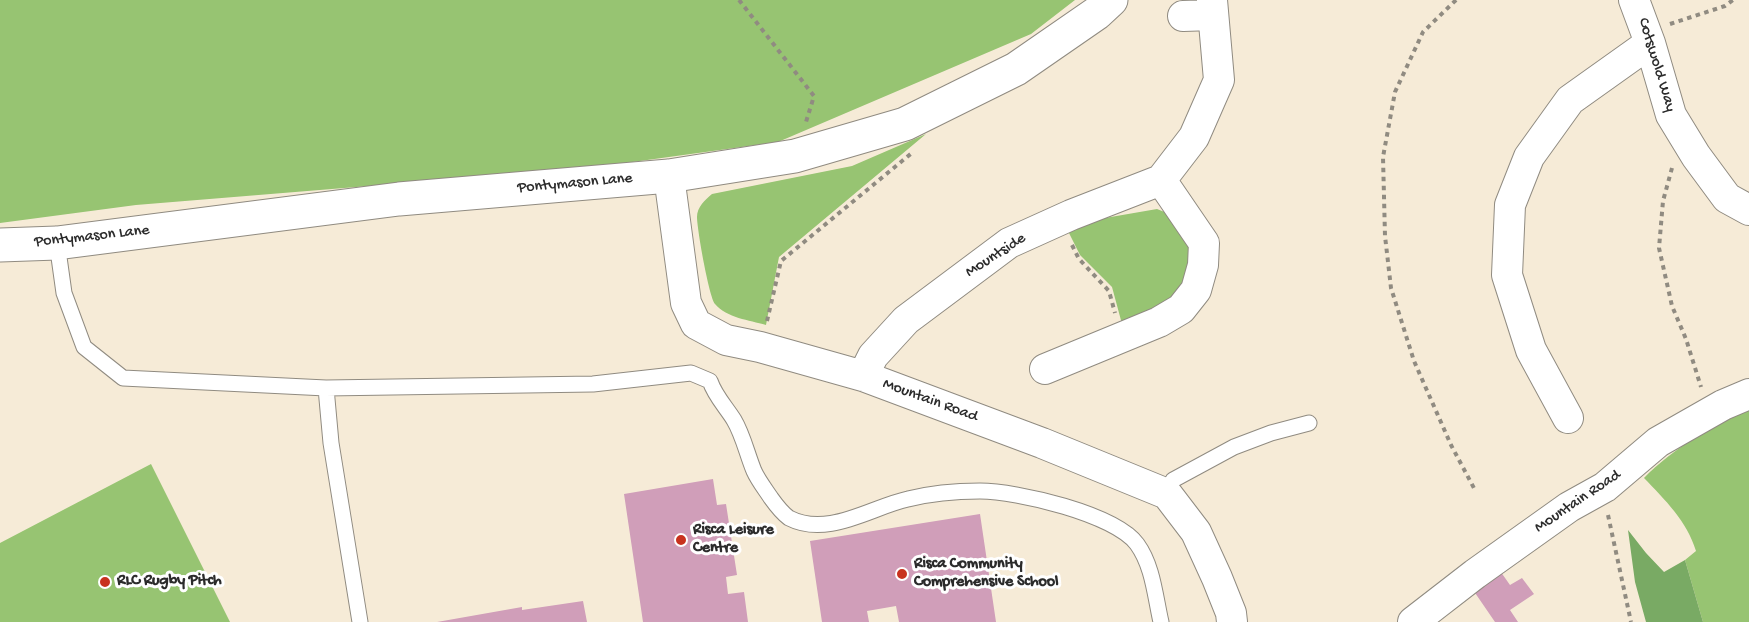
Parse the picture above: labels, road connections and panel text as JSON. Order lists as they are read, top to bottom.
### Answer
{
  "streets": {
    "street": [
      "Cotswold Way",
      "Pontymason Lane",
      "Mountside",
      "Mountain Road"
    ]
  },
  "crossings": [
    ["Pontymason Lane", "Mountain Road"],
    ["Mountside", "Mountain Road"]
  ],
  "places": ["Risca Leisure Centre", "Risca Community Comprehensive School", "RLC Rugby Pitch"]
}
